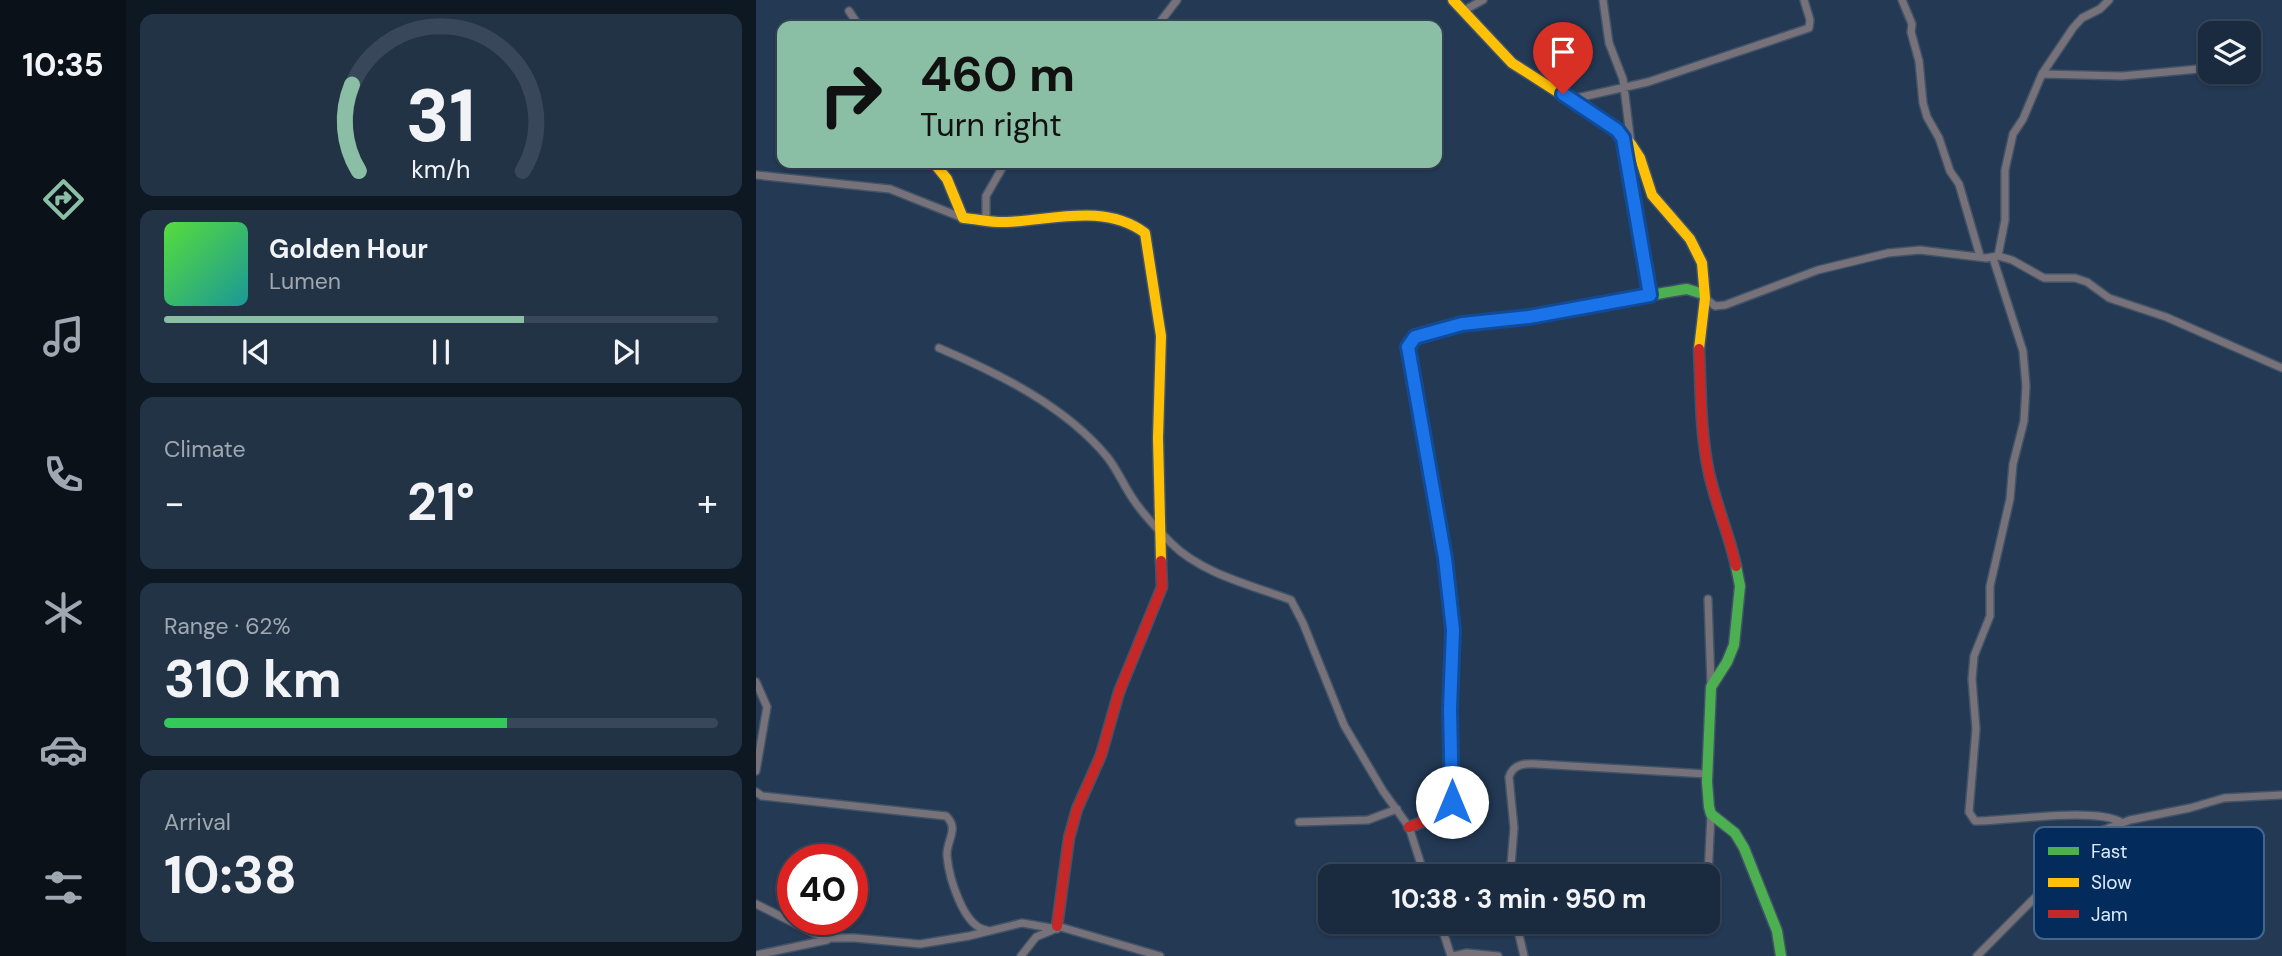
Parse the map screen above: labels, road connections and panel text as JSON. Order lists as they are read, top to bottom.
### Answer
{
  "legend": ["Fast", "Slow", "Jam"],
  "page": {
    "tabs": "10:35",
    "turn": ["460 m", "Turn right"],
    "song": ["Golden Hour", "Lumen"],
    "tile": [
      "Climate",
      ["Range · 62%", "310 km"],
      ["Arrival", "10:38"]
    ],
    "heat": ["−", "21°", "+"],
    "limit": "40",
    "trip": "10:38 · 3 min · 950 m",
    "gauge": ["31", "km/h"]
  }
}
